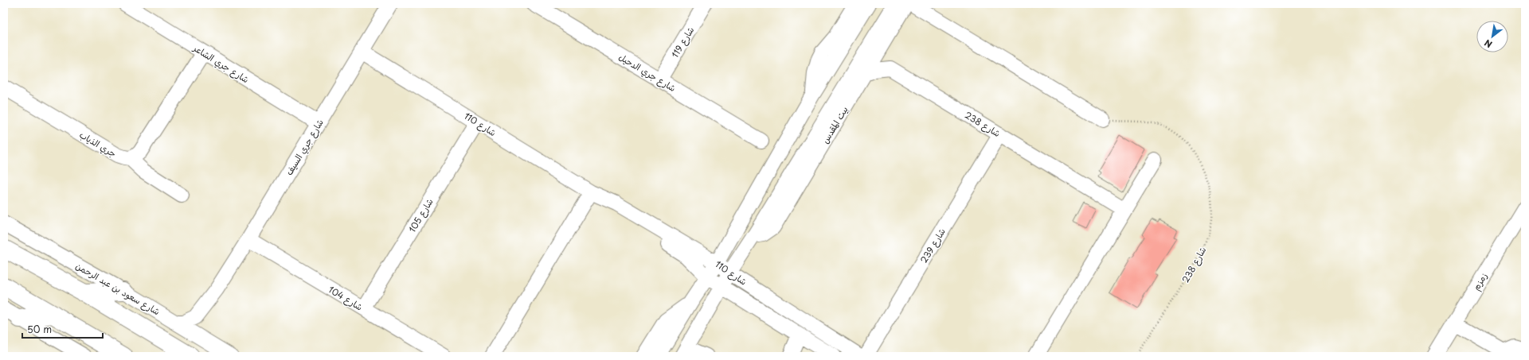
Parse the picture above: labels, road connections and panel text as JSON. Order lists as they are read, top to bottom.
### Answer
{
  "streets": {
    "street": [
      "شارع 119",
      "شارع جري الشاعر",
      "شارع جري الدحيل",
      "شارع 110",
      "شارع 238",
      "بيت المقدس",
      "جري الذياب",
      "شارع جري السيف",
      "شارع 105",
      "شارع 239",
      "زمزم",
      "شارع سعود بن عبد الرحمن",
      "شارع 104"
    ]
  },
  "crossings": [
    ["شارع 119", "شارع جري الدحيل"],
    ["شارع جري الشاعر", "شارع جري السيف"],
    ["شارع 110", "بيت المقدس"],
    ["شارع 110", "شارع جري السيف"],
    ["شارع 110", "شارع 105"],
    ["شارع 238", "شارع 239"],
    ["شارع جري السيف", "شارع سعود بن عبد الرحمن"],
    ["شارع جري السيف", "شارع 104"],
    ["شارع 105", "شارع 104"]
  ],
  "scale_bar": "50 m",
  "north": "bottom left"
}
